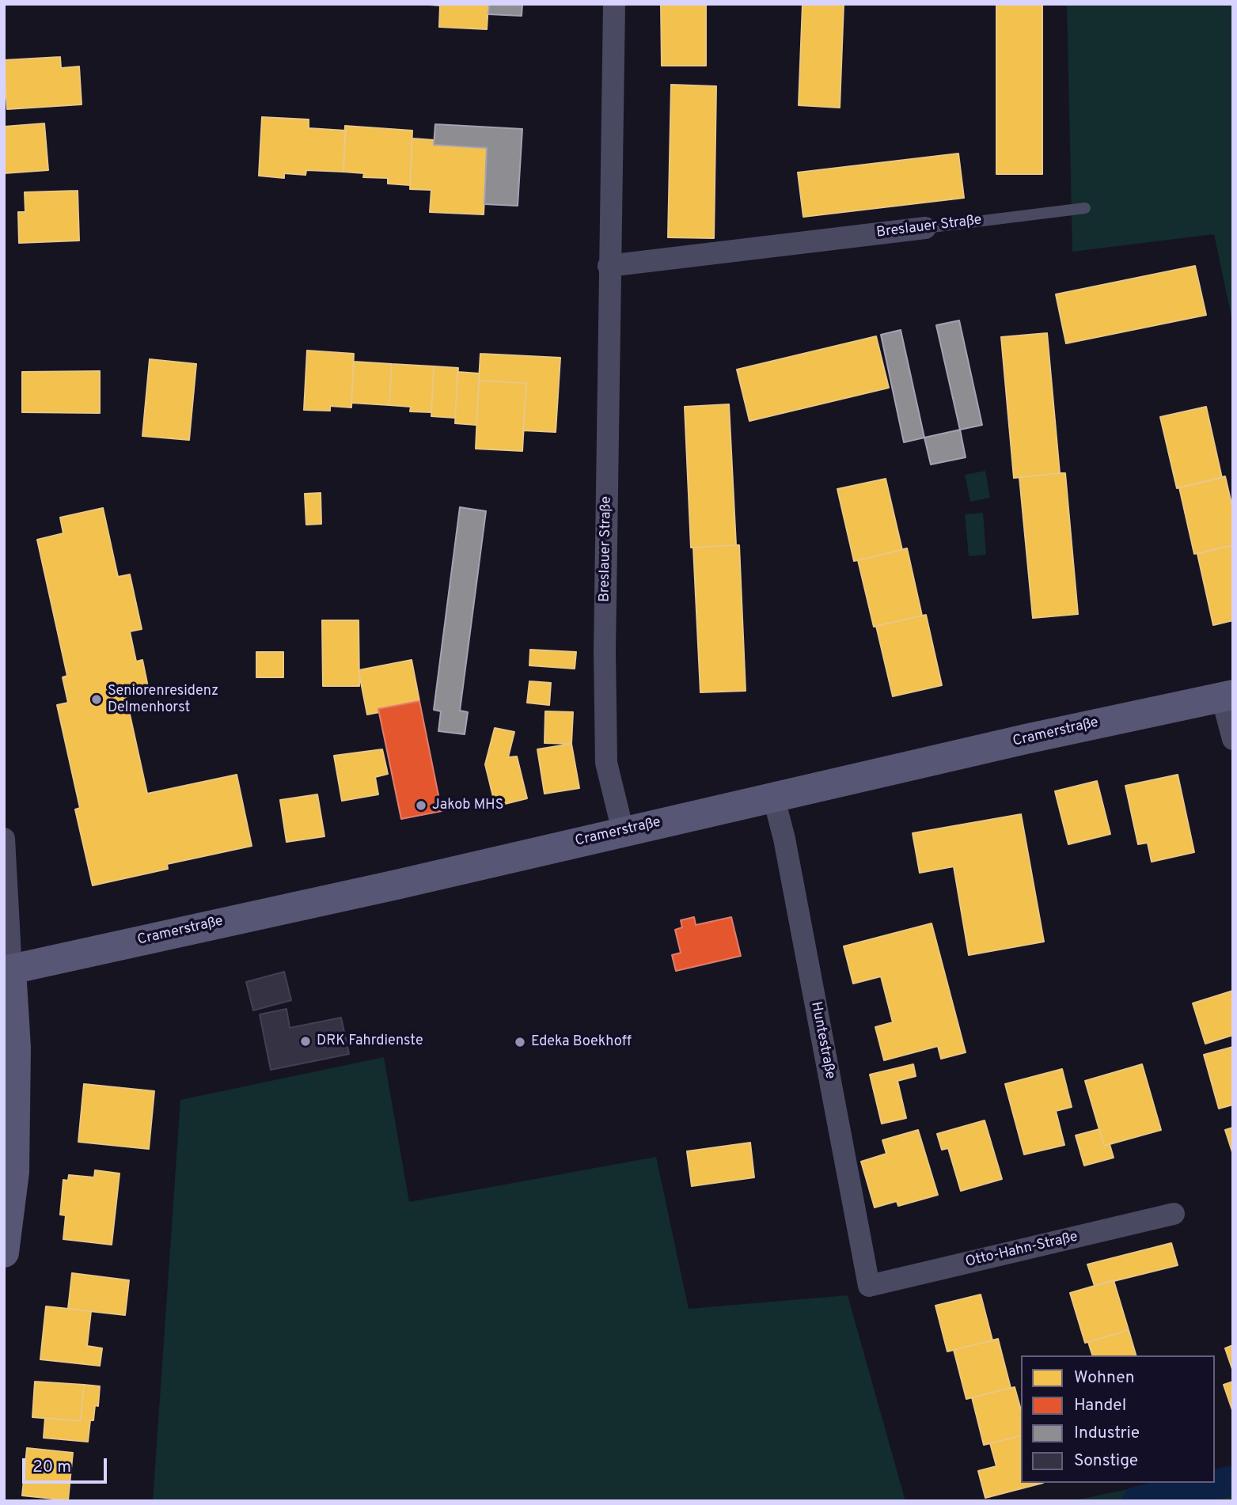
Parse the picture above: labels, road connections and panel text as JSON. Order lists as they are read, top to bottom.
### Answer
{
  "streets": {
    "main road": ["Cramerstraße"],
    "street": ["Breslauer Straße", "Huntestraße", "Otto-Hahn-Straße"]
  },
  "crossings": [
    ["Breslauer Straße", "Cramerstraße"],
    ["Cramerstraße", "Huntestraße"],
    ["Huntestraße", "Otto-Hahn-Straße"]
  ],
  "places": [
    "Seniorenresidenz Delmenhorst",
    "Jakob MHS",
    "DRK Fahrdienste",
    "Edeka Boekhoff"
  ],
  "legend": [
    "Wohnen",
    "Handel",
    "Industrie",
    "Sonstige"
  ],
  "scale_bar": "20 m"
}
